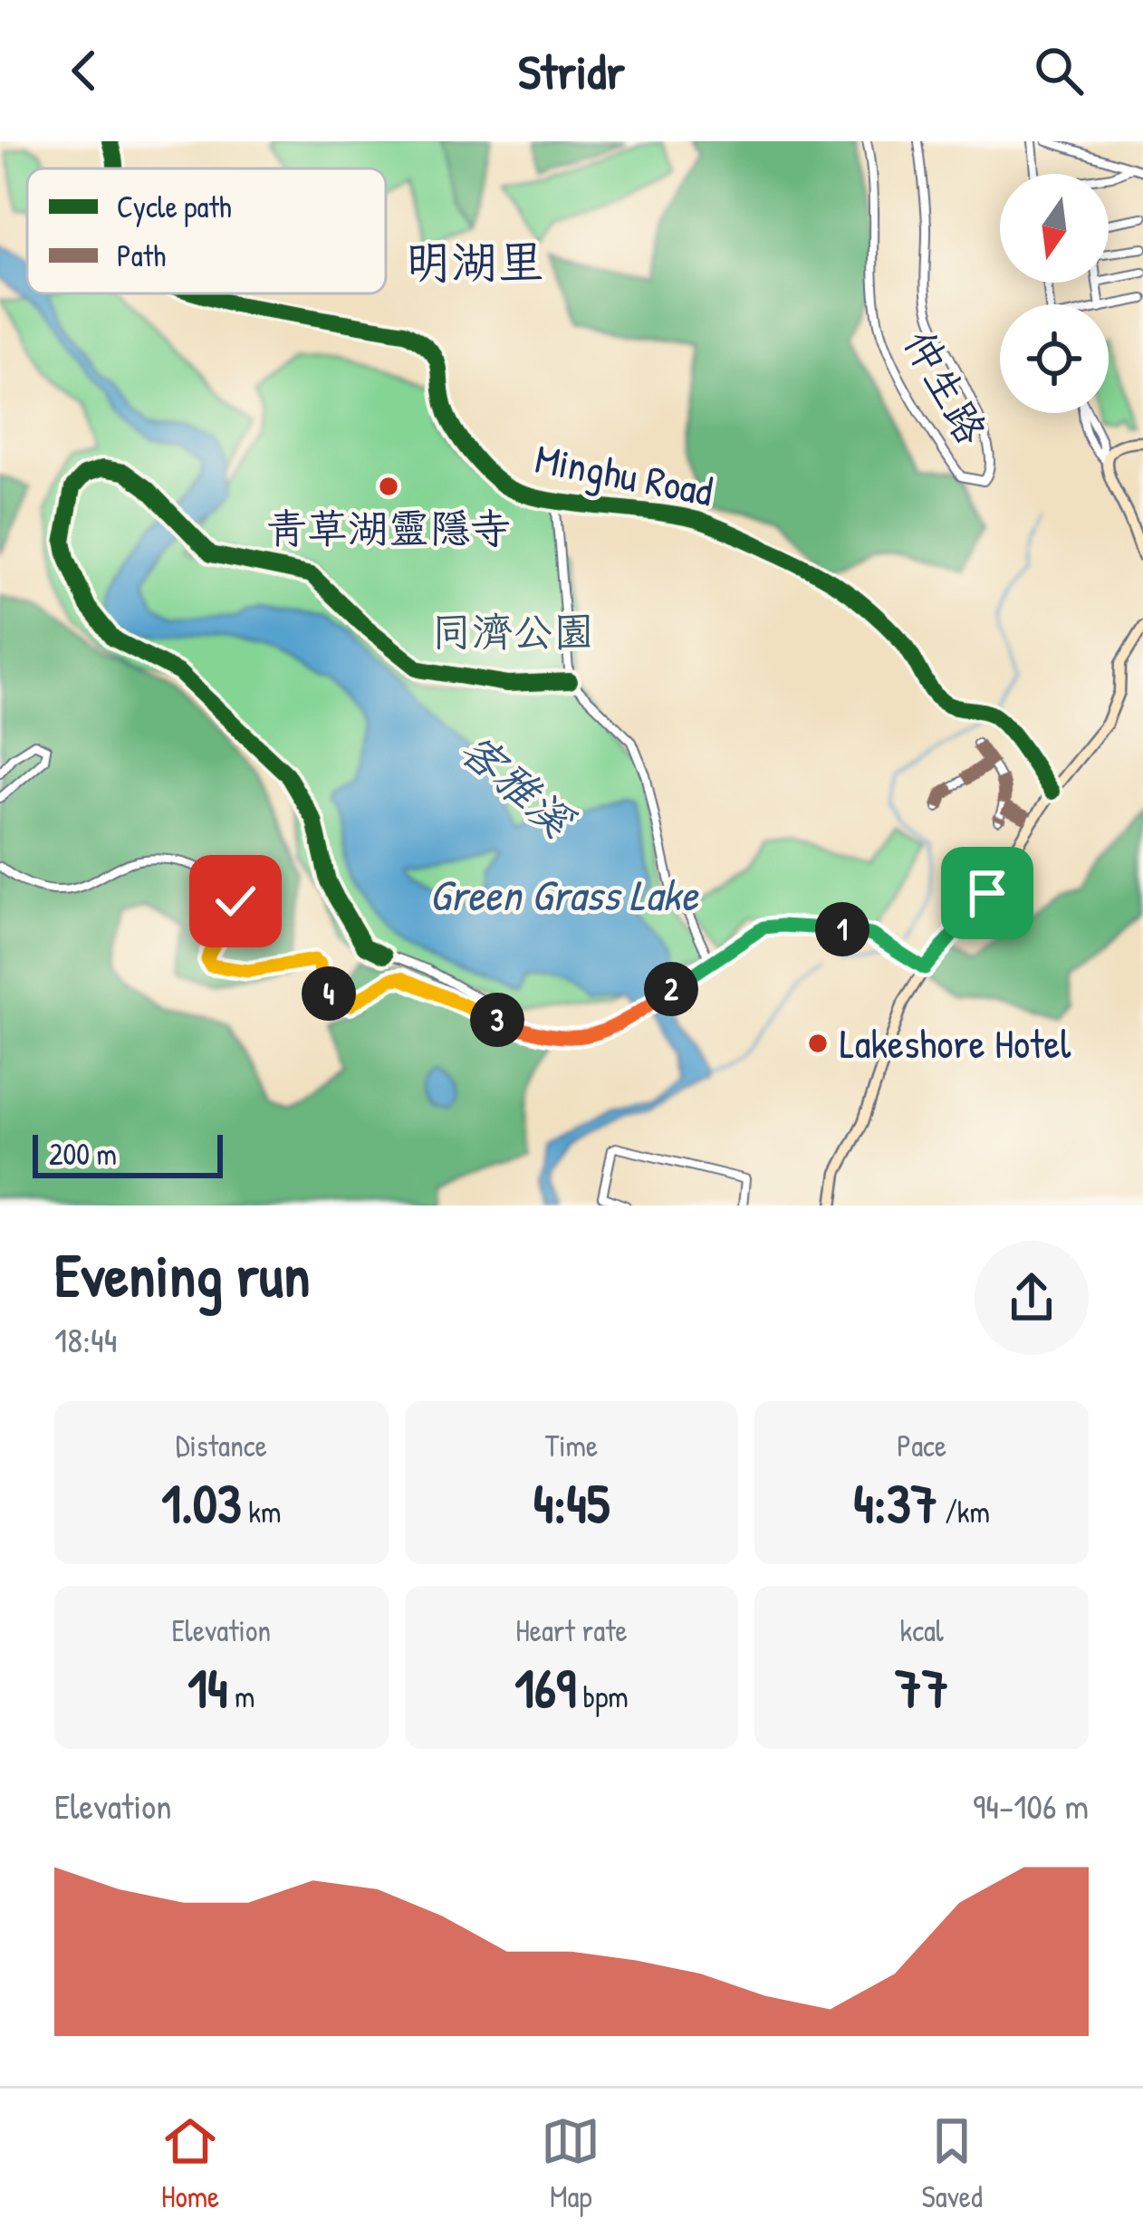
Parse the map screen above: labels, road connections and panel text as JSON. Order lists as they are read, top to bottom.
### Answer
{
  "streets": {
    "street": ["仲生路", "Minghu Road"]
  },
  "districts": ["明湖里"],
  "water": ["客雅溪", "Green Grass Lake"],
  "parks": ["同濟公園"],
  "places": ["青草湖靈隱寺", "Lakeshore Hotel"],
  "legend": ["Cycle path", "Path"],
  "scale_bar": "200 m",
  "north": "bottom",
  "page": {
    "header": "Stridr",
    "pins": [
      "1",
      "2",
      "4",
      "3"
    ],
    "scale": "200 m",
    "heading": ["Evening run", "18:44"],
    "stats": [
      ["Distance", "1.03 km"],
      ["Time", "4:45"],
      ["Pace", "4:37 /km"],
      ["Elevation", "14 m"],
      ["Heart rate", "169 bpm"],
      ["kcal", "77"]
    ],
    "chart": ["Elevation", "94–106 m"],
    "tabs": ["Home", "Map", "Saved"]
  }
}
